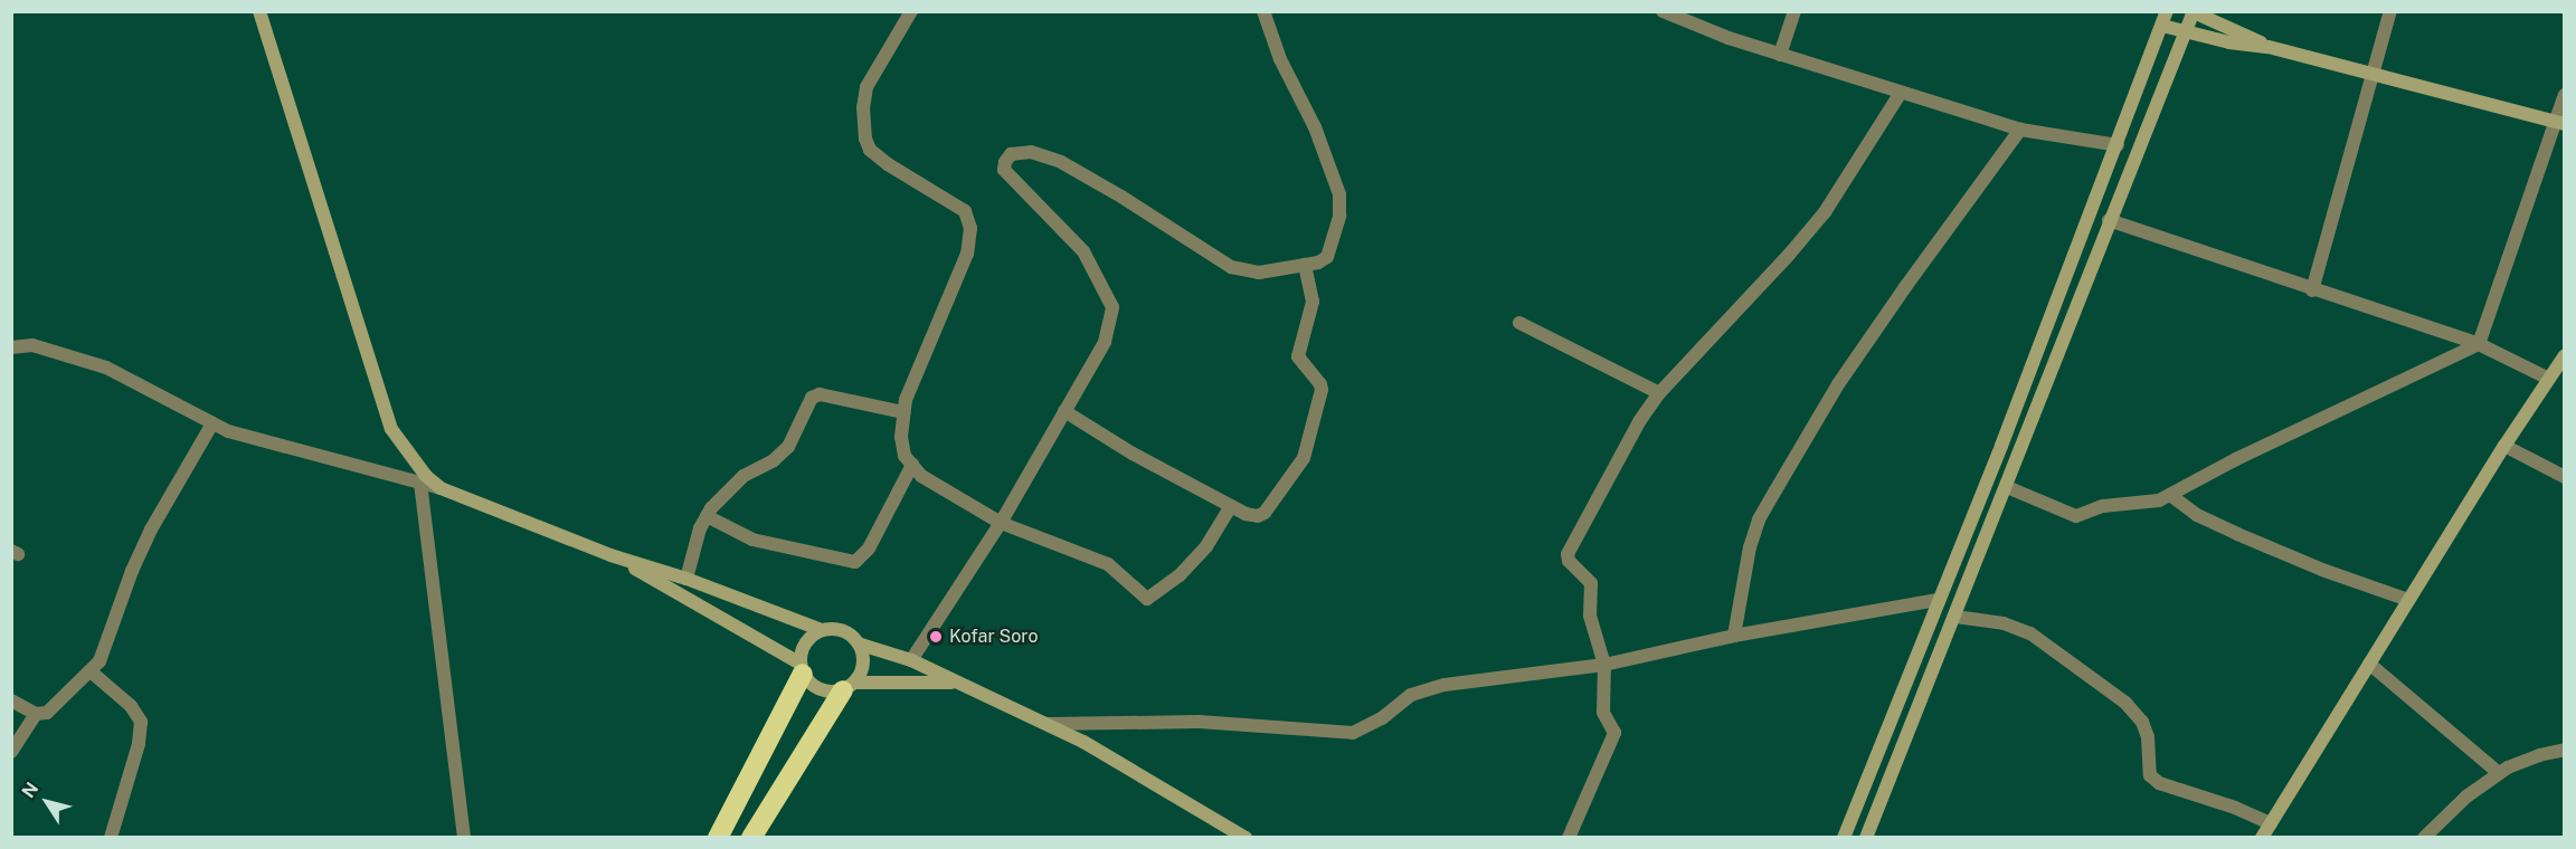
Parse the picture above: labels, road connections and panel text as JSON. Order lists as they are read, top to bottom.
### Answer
{
  "places": ["Kofar Soro"],
  "north": "top left"
}
